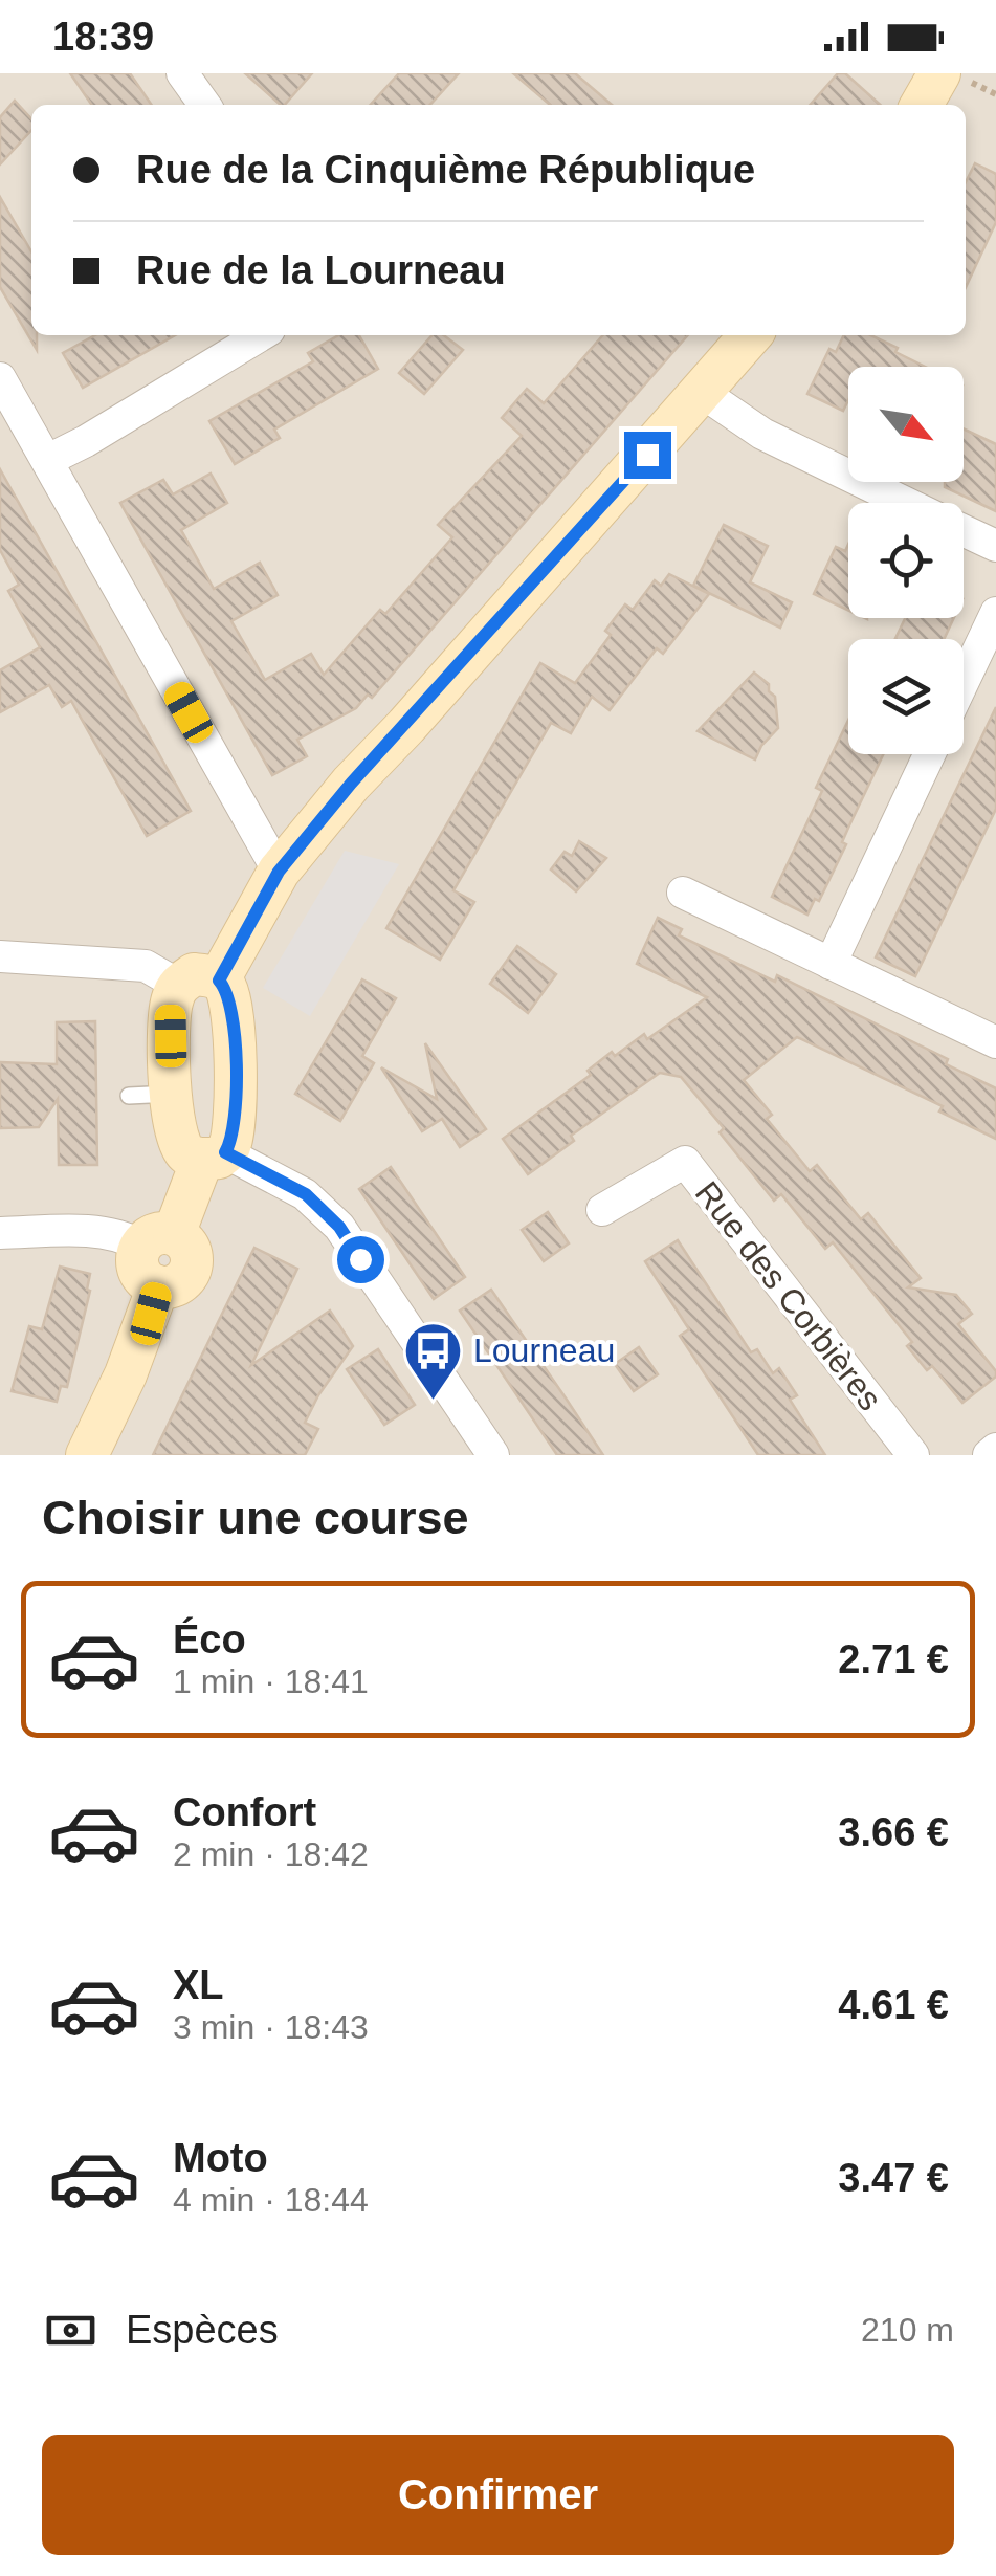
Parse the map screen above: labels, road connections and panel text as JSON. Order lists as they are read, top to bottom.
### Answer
{
  "streets": {
    "street": ["Rue des Corbières"]
  },
  "places": {
    "bus stop": ["Lourneau"]
  },
  "north": "bottom right",
  "page": {
    "status": "18:39",
    "banner": ["Rue de la Cinquième République", "Rue de la Lourneau"],
    "heading": "Choisir une course",
    "list": [
      {
        "name": "Éco",
        "note": "1 min · 18:41",
        "value": "2.71 €"
      },
      {
        "name": "Confort",
        "note": "2 min · 18:42",
        "value": "3.66 €"
      },
      {
        "name": "XL",
        "note": "3 min · 18:43",
        "value": "4.61 €"
      },
      {
        "name": "Moto",
        "note": "4 min · 18:44",
        "value": "3.47 €"
      }
    ],
    "pay": ["Espèces", "210 m"],
    "buttons": "Confirmer"
  }
}
